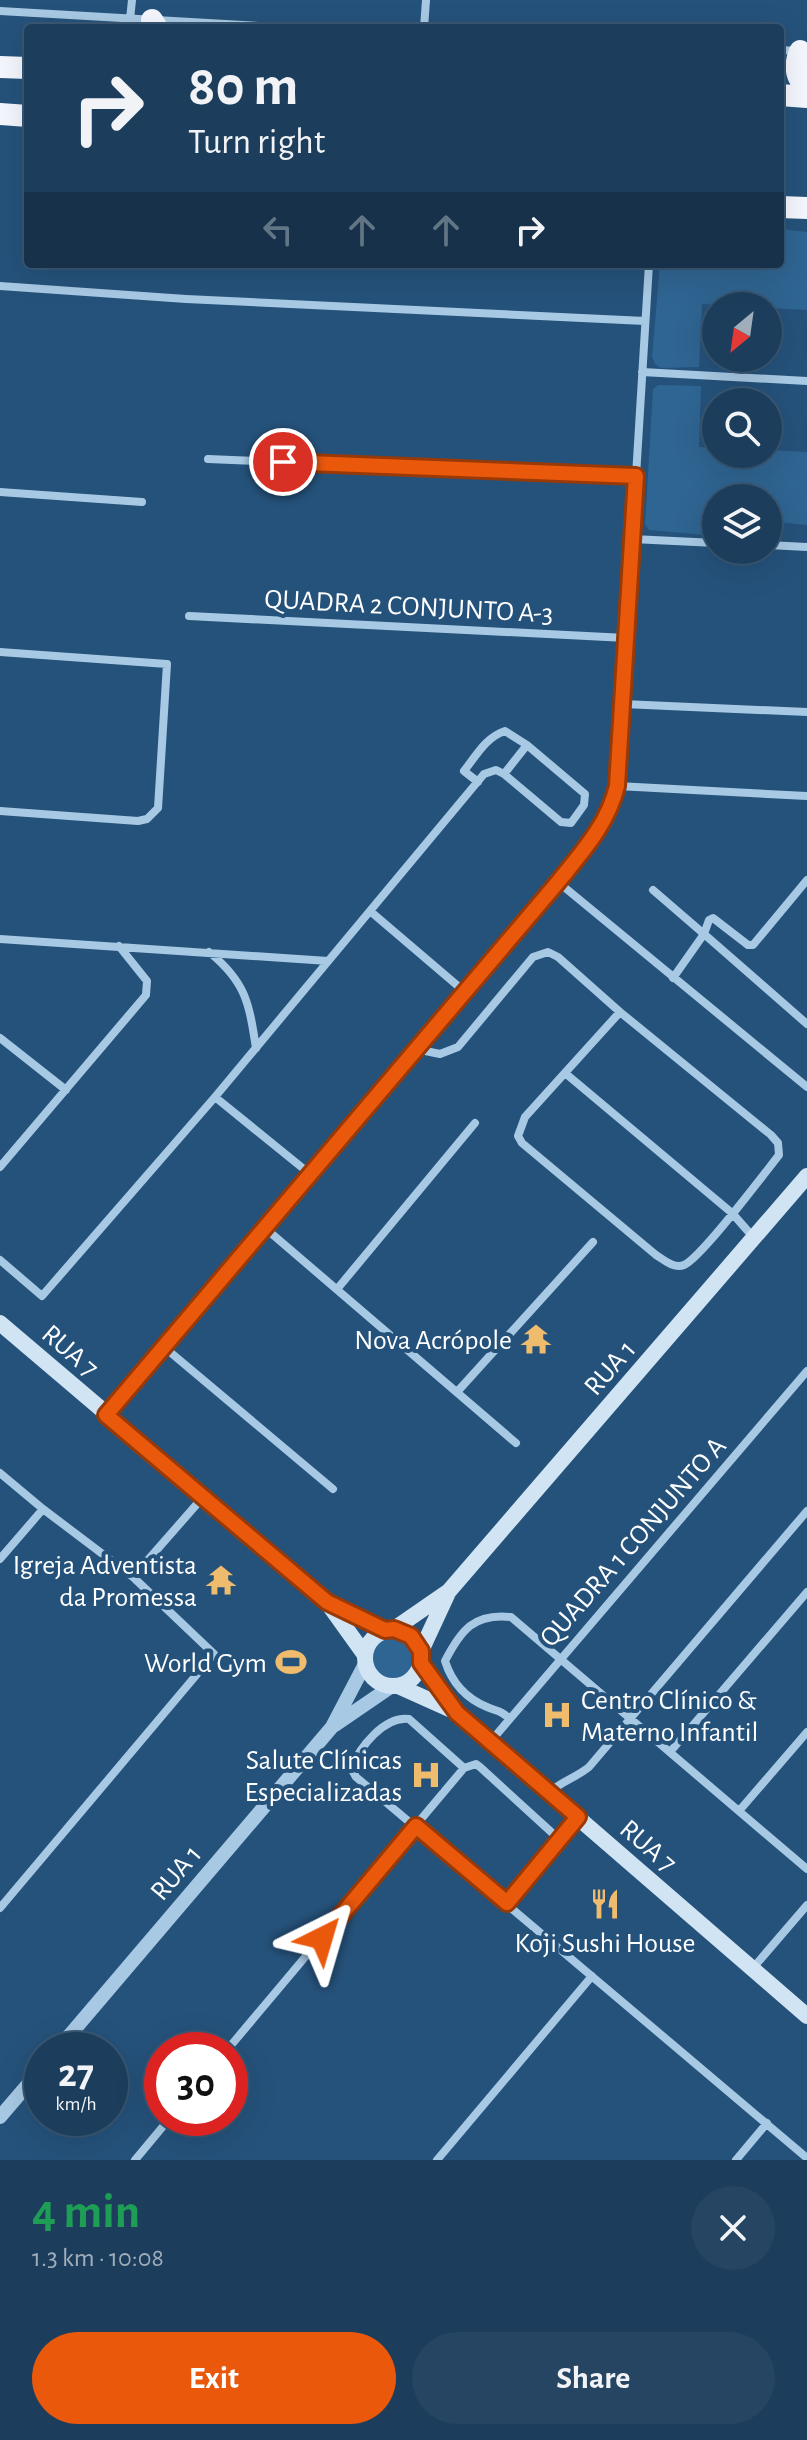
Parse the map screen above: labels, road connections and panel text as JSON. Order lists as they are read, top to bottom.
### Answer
{
  "streets": {
    "main road": ["RUA 7", "RUA 1"],
    "street": ["QUADRA 2 CONJUNTO A-3", "QUADRA 1 CONJUNTO A"]
  },
  "crossings": [
    ["RUA 7", "RUA 1"],
    ["RUA 7", "QUADRA 1 CONJUNTO A"]
  ],
  "places": {
    "temple": ["Nova Acrópole", "Igreja Adventista da Promessa"],
    "sports": ["World Gym"],
    "hospital": ["Centro Clínico & Materno Infantil", "Salute Clínicas Especializadas"],
    "restaurant": ["Koji Sushi House"]
  },
  "north": "bottom left",
  "page": {
    "turn": ["80 m", "Turn right"],
    "speed": "27 km/h",
    "limit": "30",
    "heading": ["4 min", "1.3 km · 10:08"],
    "buttons": ["Exit", "Share"]
  }
}
